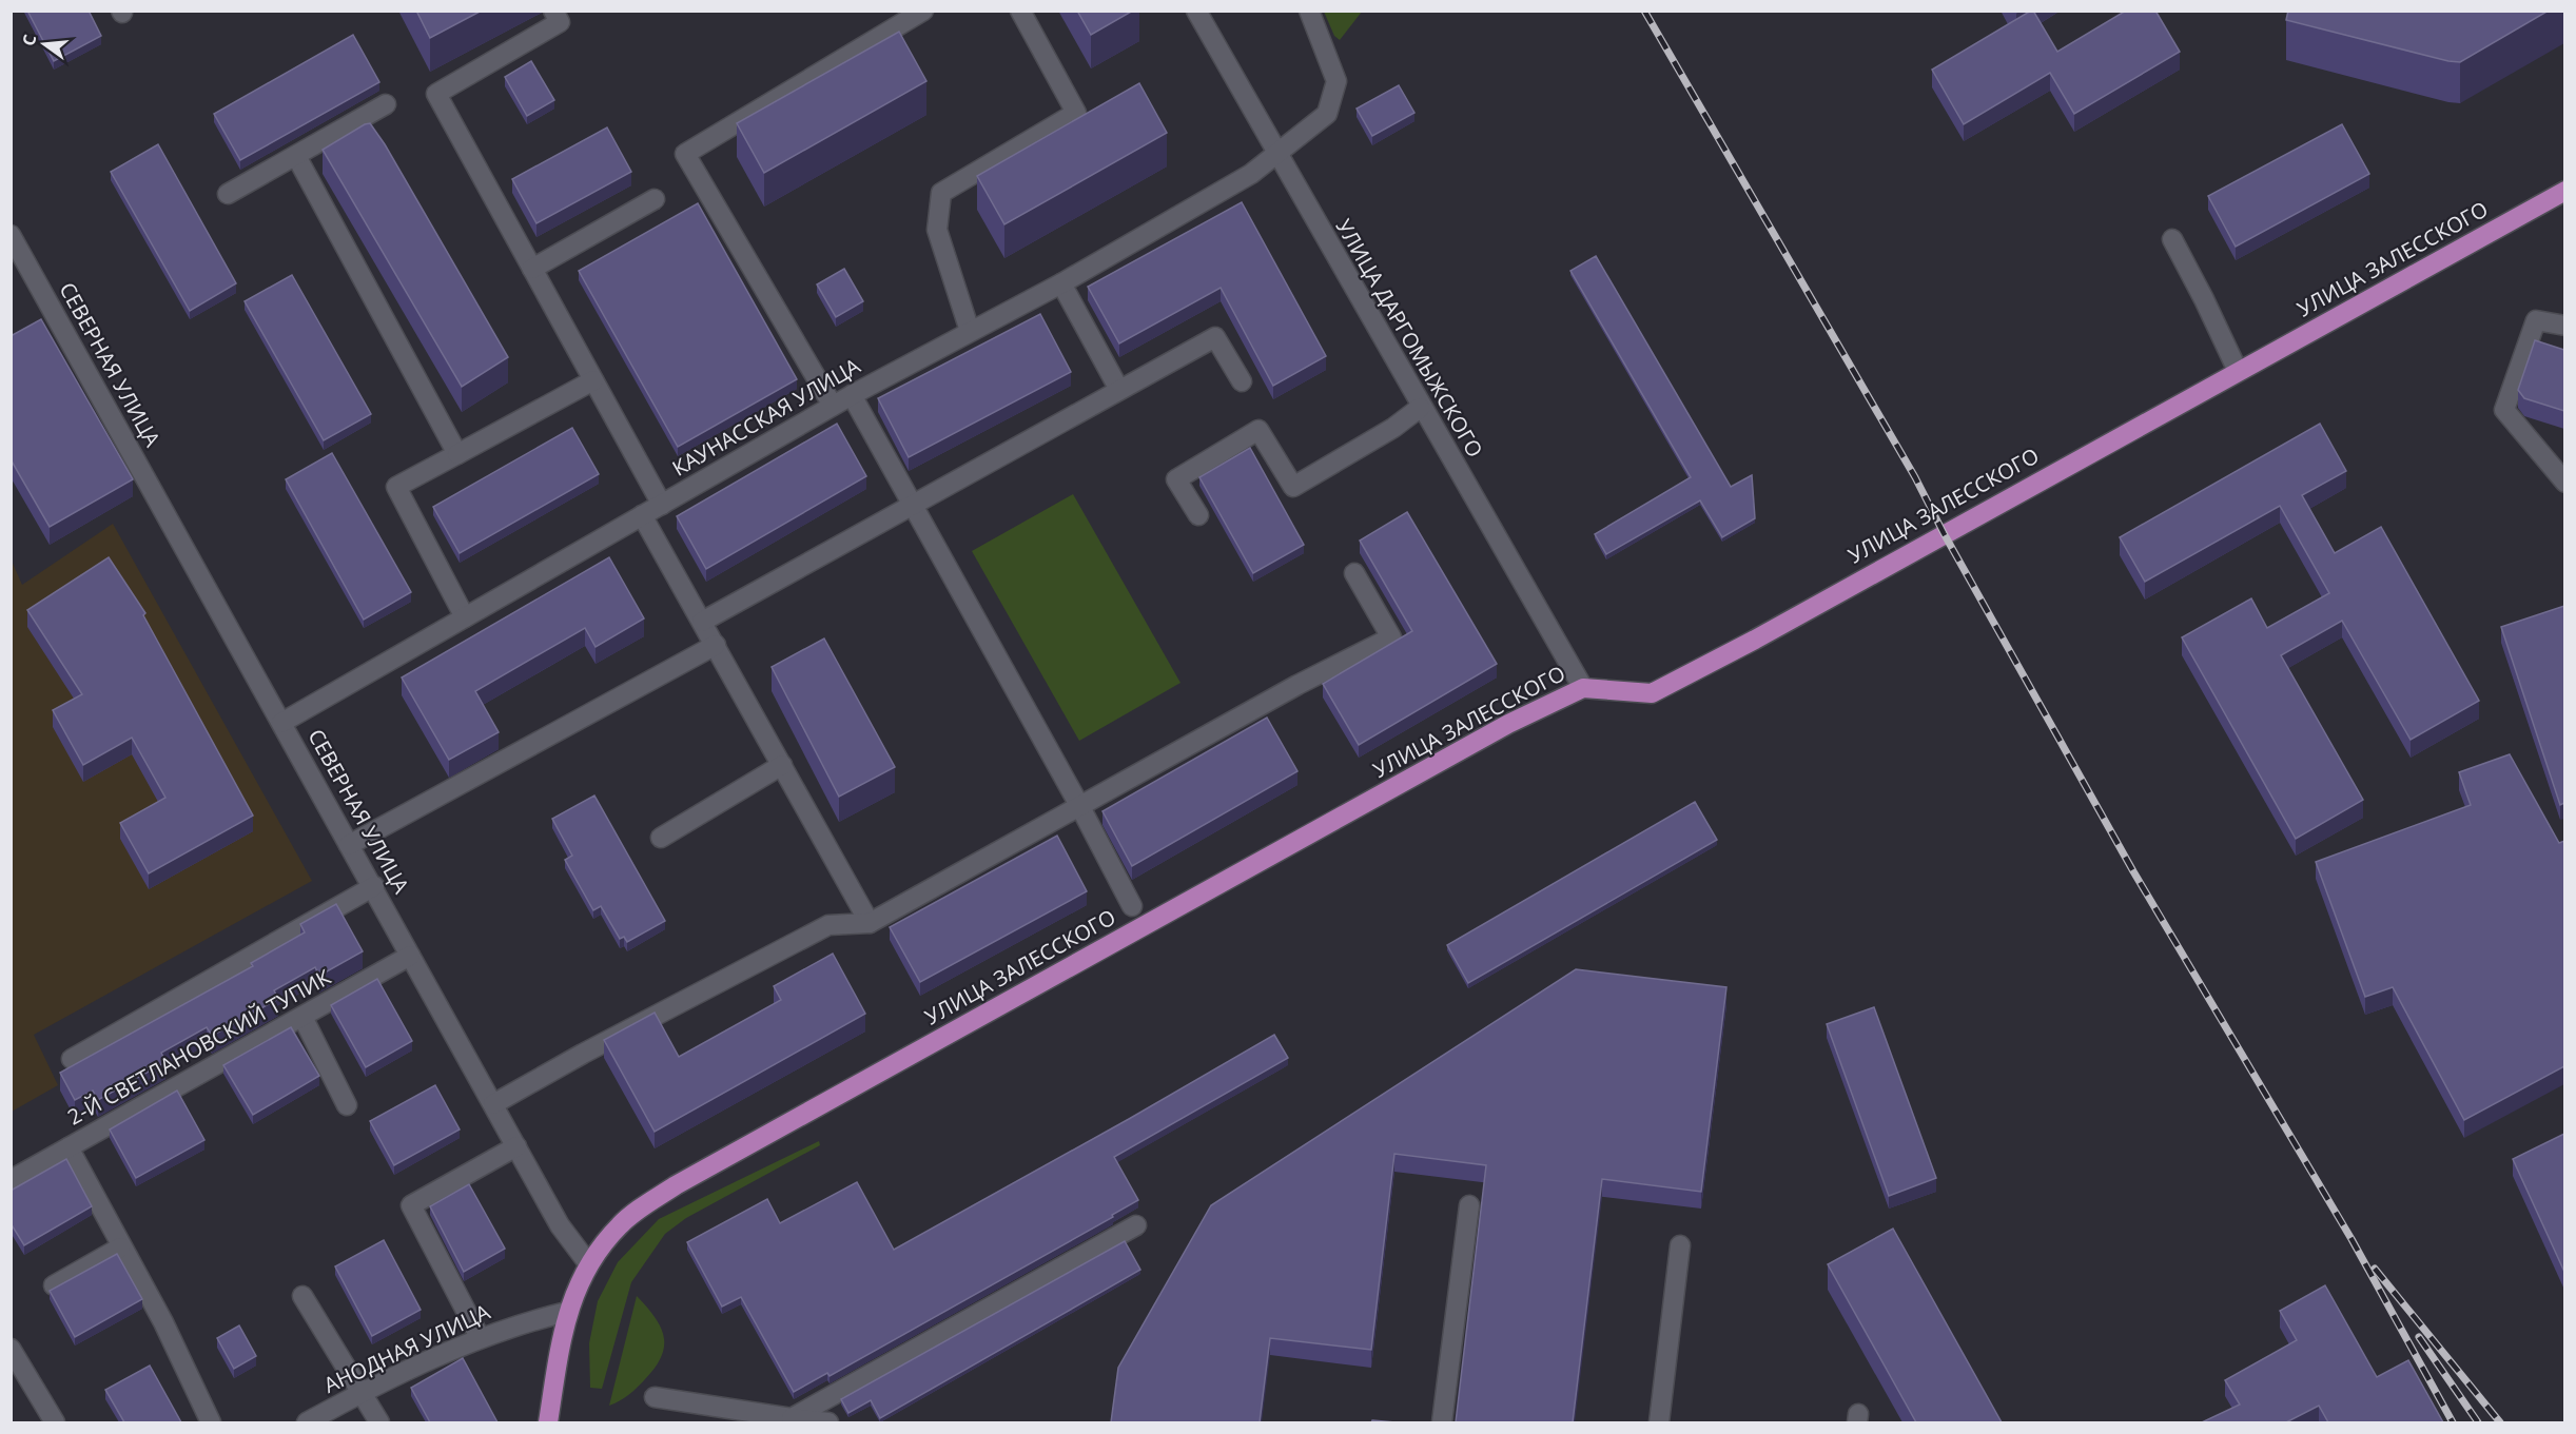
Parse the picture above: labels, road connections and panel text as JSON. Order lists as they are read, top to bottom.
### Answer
{
  "streets": {
    "main road": ["УЛИЦА ЗАЛЕССКОГО"],
    "street": [
      "УЛИЦА ДАРГОМЫЖСКОГО",
      "СЕВЕРНАЯ УЛИЦА",
      "КАУНАССКАЯ УЛИЦА",
      "2-Й СВЕТЛАНОВСКИЙ ТУПИК",
      "АНОДНАЯ УЛИЦА"
    ]
  },
  "crossings": [
    ["УЛИЦА ЗАЛЕССКОГО", "УЛИЦА ДАРГОМЫЖСКОГО"],
    ["УЛИЦА ЗАЛЕССКОГО", "СЕВЕРНАЯ УЛИЦА"],
    ["УЛИЦА ДАРГОМЫЖСКОГО", "КАУНАССКАЯ УЛИЦА"],
    ["СЕВЕРНАЯ УЛИЦА", "КАУНАССКАЯ УЛИЦА"],
    ["СЕВЕРНАЯ УЛИЦА", "2-Й СВЕТЛАНОВСКИЙ ТУПИК"]
  ],
  "north": "left"
}
